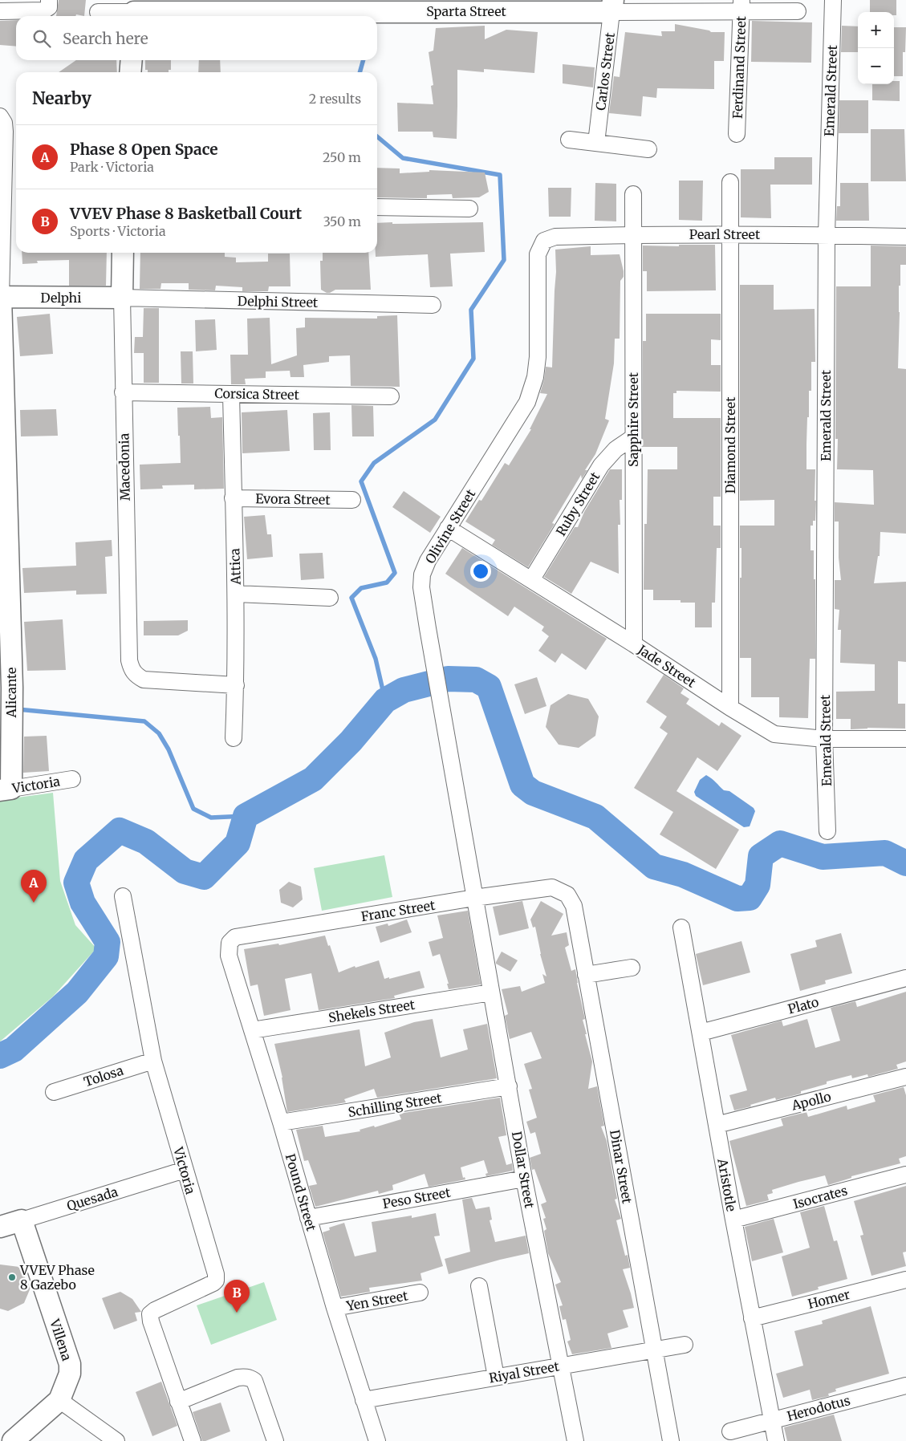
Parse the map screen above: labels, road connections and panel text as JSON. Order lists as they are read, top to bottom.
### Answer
{
  "streets": {
    "street": [
      "Sparta Street",
      "Ferdinand Street",
      "Carlos Street",
      "Emerald Street",
      "Pearl Street",
      "Delphi",
      "Delphi Street",
      "Corsica Street",
      "Sapphire Street",
      "Diamond Street",
      "Macedonia",
      "Evora Street",
      "Ruby Street",
      "Olivine Street",
      "Attica",
      "Jade Street",
      "Alicante",
      "Victoria",
      "Franc Street",
      "Plato",
      "Shekels Street",
      "Tolosa",
      "Apollo",
      "Schilling Street",
      "Dinar Street",
      "Dollar Street",
      "Aristotle",
      "Pound Street",
      "Isocrates",
      "Peso Street",
      "Quesada",
      "Homer",
      "Yen Street",
      "Villena",
      "Riyal Street",
      "Herodotus"
    ]
  },
  "crossings": [
    ["Sparta Street", "Ferdinand Street"],
    ["Sparta Street", "Carlos Street"],
    ["Emerald Street", "Pearl Street"],
    ["Emerald Street", "Jade Street"],
    ["Pearl Street", "Sapphire Street"],
    ["Pearl Street", "Diamond Street"],
    ["Pearl Street", "Olivine Street"],
    ["Delphi", "Delphi Street"],
    ["Delphi", "Macedonia"],
    ["Delphi", "Alicante"],
    ["Delphi Street", "Macedonia"],
    ["Corsica Street", "Macedonia"],
    ["Corsica Street", "Attica"],
    ["Sapphire Street", "Ruby Street"],
    ["Sapphire Street", "Jade Street"],
    ["Diamond Street", "Jade Street"],
    ["Macedonia", "Attica"],
    ["Evora Street", "Attica"],
    ["Ruby Street", "Jade Street"],
    ["Olivine Street", "Jade Street"],
    ["Olivine Street", "Franc Street"],
    ["Olivine Street", "Dollar Street"],
    ["Alicante", "Victoria"],
    ["Victoria", "Tolosa"],
    ["Victoria", "Quesada"],
    ["Franc Street", "Dinar Street"],
    ["Franc Street", "Dollar Street"],
    ["Franc Street", "Pound Street"],
    ["Plato", "Aristotle"],
    ["Shekels Street", "Dollar Street"],
    ["Shekels Street", "Pound Street"],
    ["Apollo", "Aristotle"],
    ["Schilling Street", "Dollar Street"],
    ["Schilling Street", "Pound Street"],
    ["Dinar Street", "Riyal Street"],
    ["Dollar Street", "Peso Street"],
    ["Dollar Street", "Riyal Street"],
    ["Aristotle", "Isocrates"],
    ["Aristotle", "Homer"],
    ["Aristotle", "Herodotus"],
    ["Pound Street", "Peso Street"],
    ["Pound Street", "Yen Street"],
    ["Pound Street", "Riyal Street"],
    ["Quesada", "Villena"]
  ],
  "places": ["VVEV Phase 8 Gazebo"],
  "page": {
    "map_buttons": ["+", "−"],
    "search": "Search here",
    "heading": ["Nearby", "2 results"],
    "list": [
      {
        "mark": "A",
        "name": "Phase 8 Open Space",
        "note": "Park · Victoria",
        "value": "250 m"
      },
      {
        "mark": "B",
        "name": "VVEV Phase 8 Basketball Court",
        "note": "Sports · Victoria",
        "value": "350 m"
      }
    ],
    "pins": ["A", "B"]
  }
}
